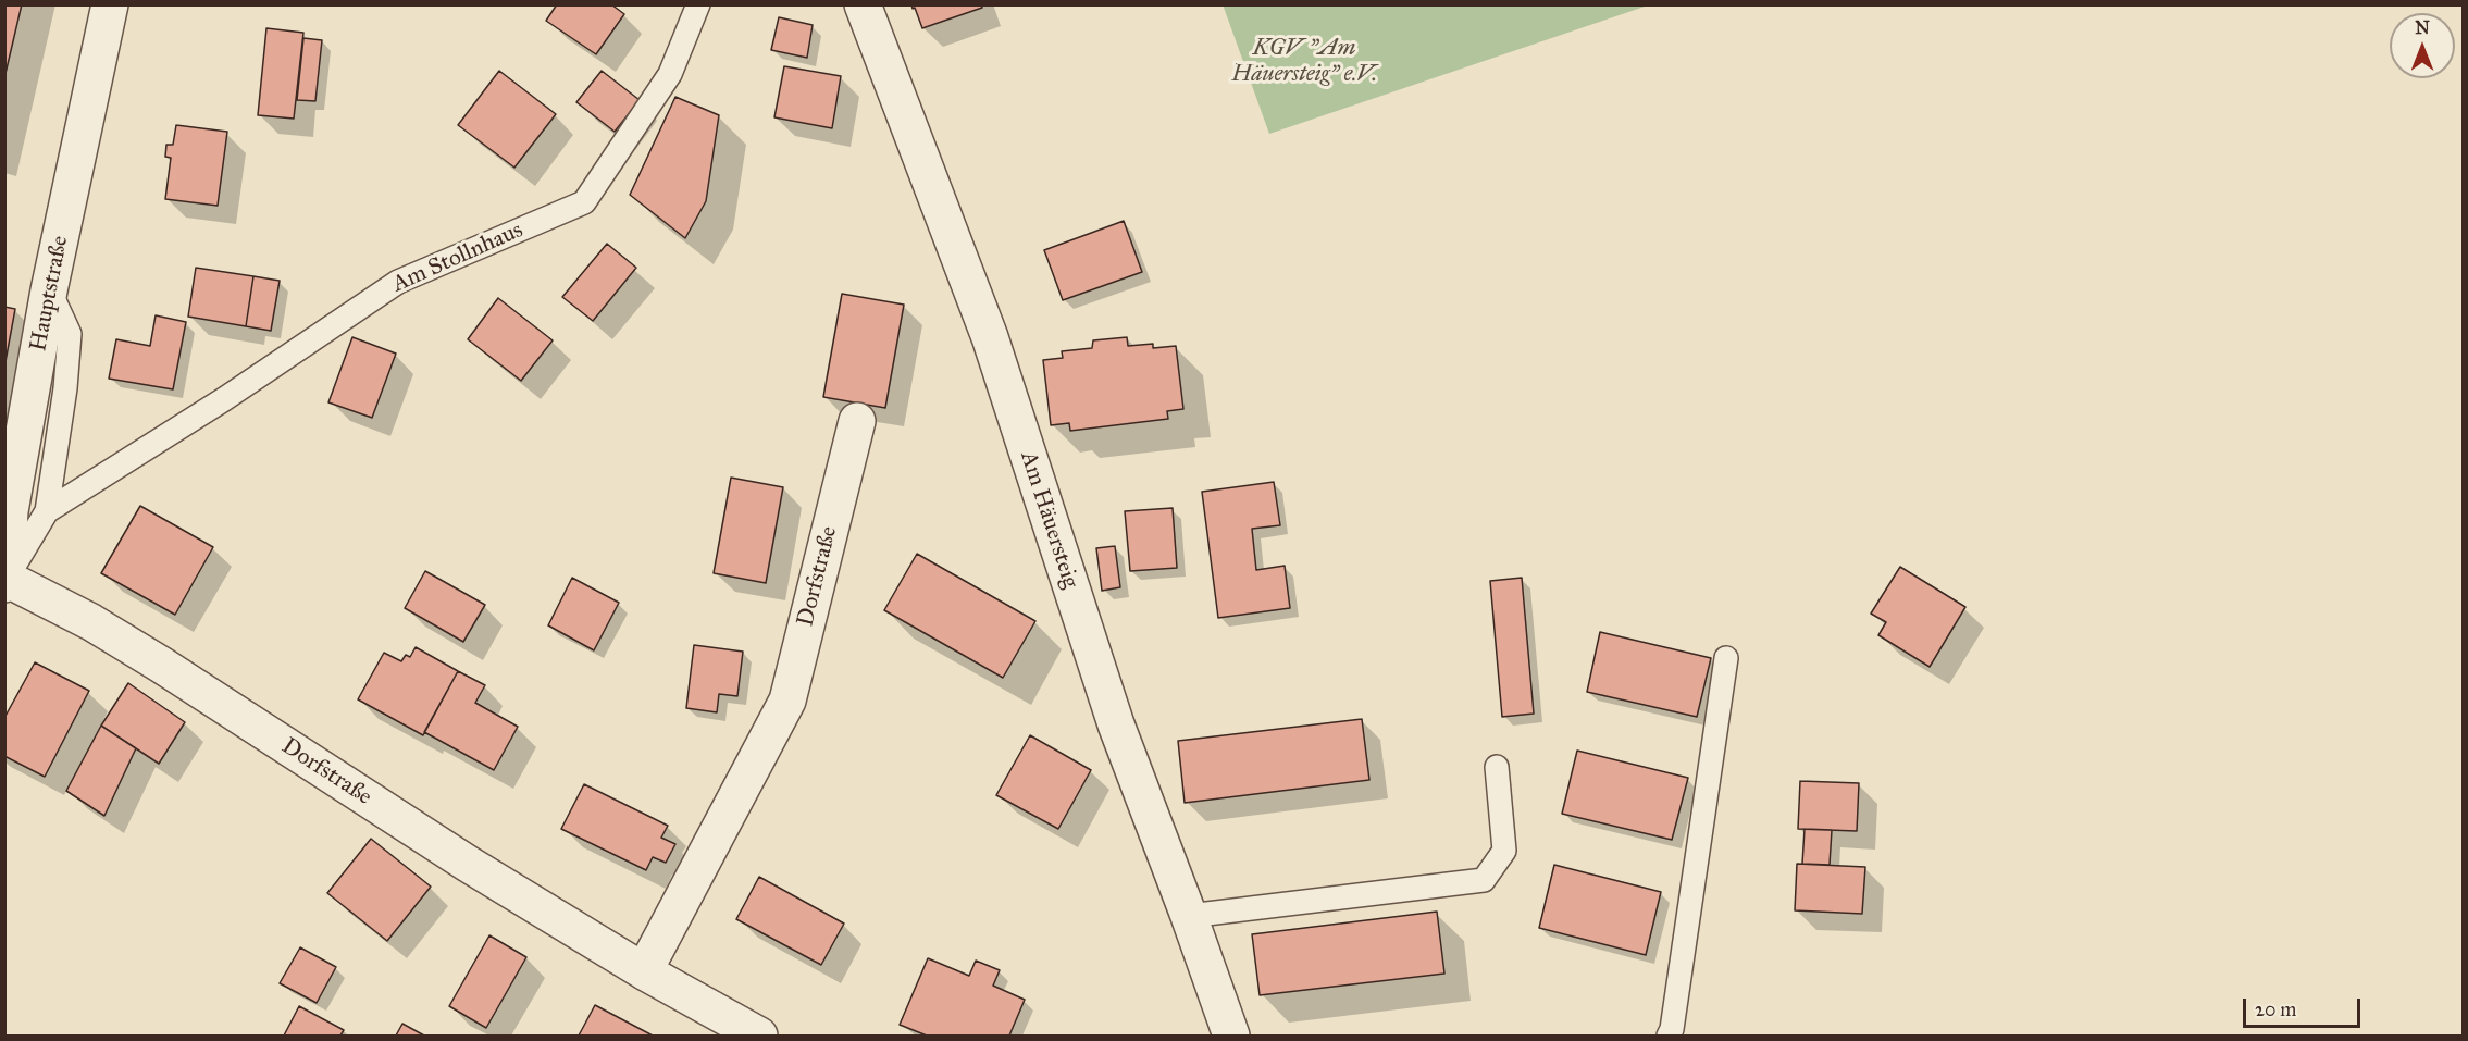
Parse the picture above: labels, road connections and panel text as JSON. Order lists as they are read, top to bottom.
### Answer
{
  "streets": {
    "street": ["Hauptstraße", "Am Häuersteig", "Dorfstraße"],
    "lane": ["Am Stollnhaus"]
  },
  "crossings": [
    ["Hauptstraße", "Dorfstraße"]
  ],
  "parks": ["KGV \"Am Häuersteig\" e.V."],
  "scale_bar": "20 m",
  "north": "top"
}
